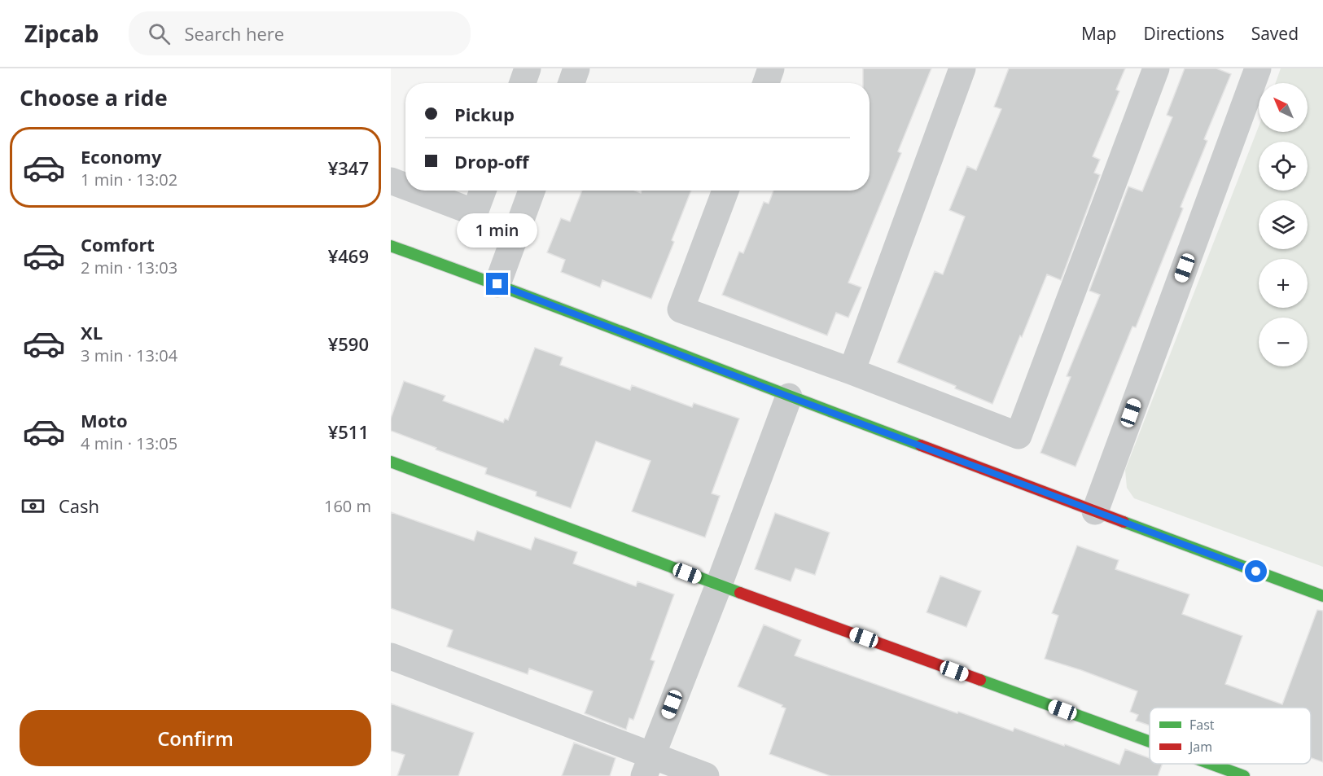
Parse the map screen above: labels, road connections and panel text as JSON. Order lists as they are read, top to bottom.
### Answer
{
  "legend": ["Fast", "Jam"],
  "north": "top left",
  "page": {
    "header": "Zipcab",
    "search": "Search here",
    "nav": ["Map", "Directions", "Saved"],
    "heading": "Choose a ride",
    "map_buttons": ["+", "−"],
    "banner": ["Pickup", "Drop-off"],
    "list": [
      {
        "name": "Economy",
        "note": "1 min · 13:02",
        "value": "¥347"
      },
      {
        "name": "Comfort",
        "note": "2 min · 13:03",
        "value": "¥469"
      },
      {
        "name": "XL",
        "note": "3 min · 13:04",
        "value": "¥590"
      },
      {
        "name": "Moto",
        "note": "4 min · 13:05",
        "value": "¥511"
      }
    ],
    "bubble": "1 min",
    "pay": ["Cash", "160 m"],
    "buttons": "Confirm"
  }
}
